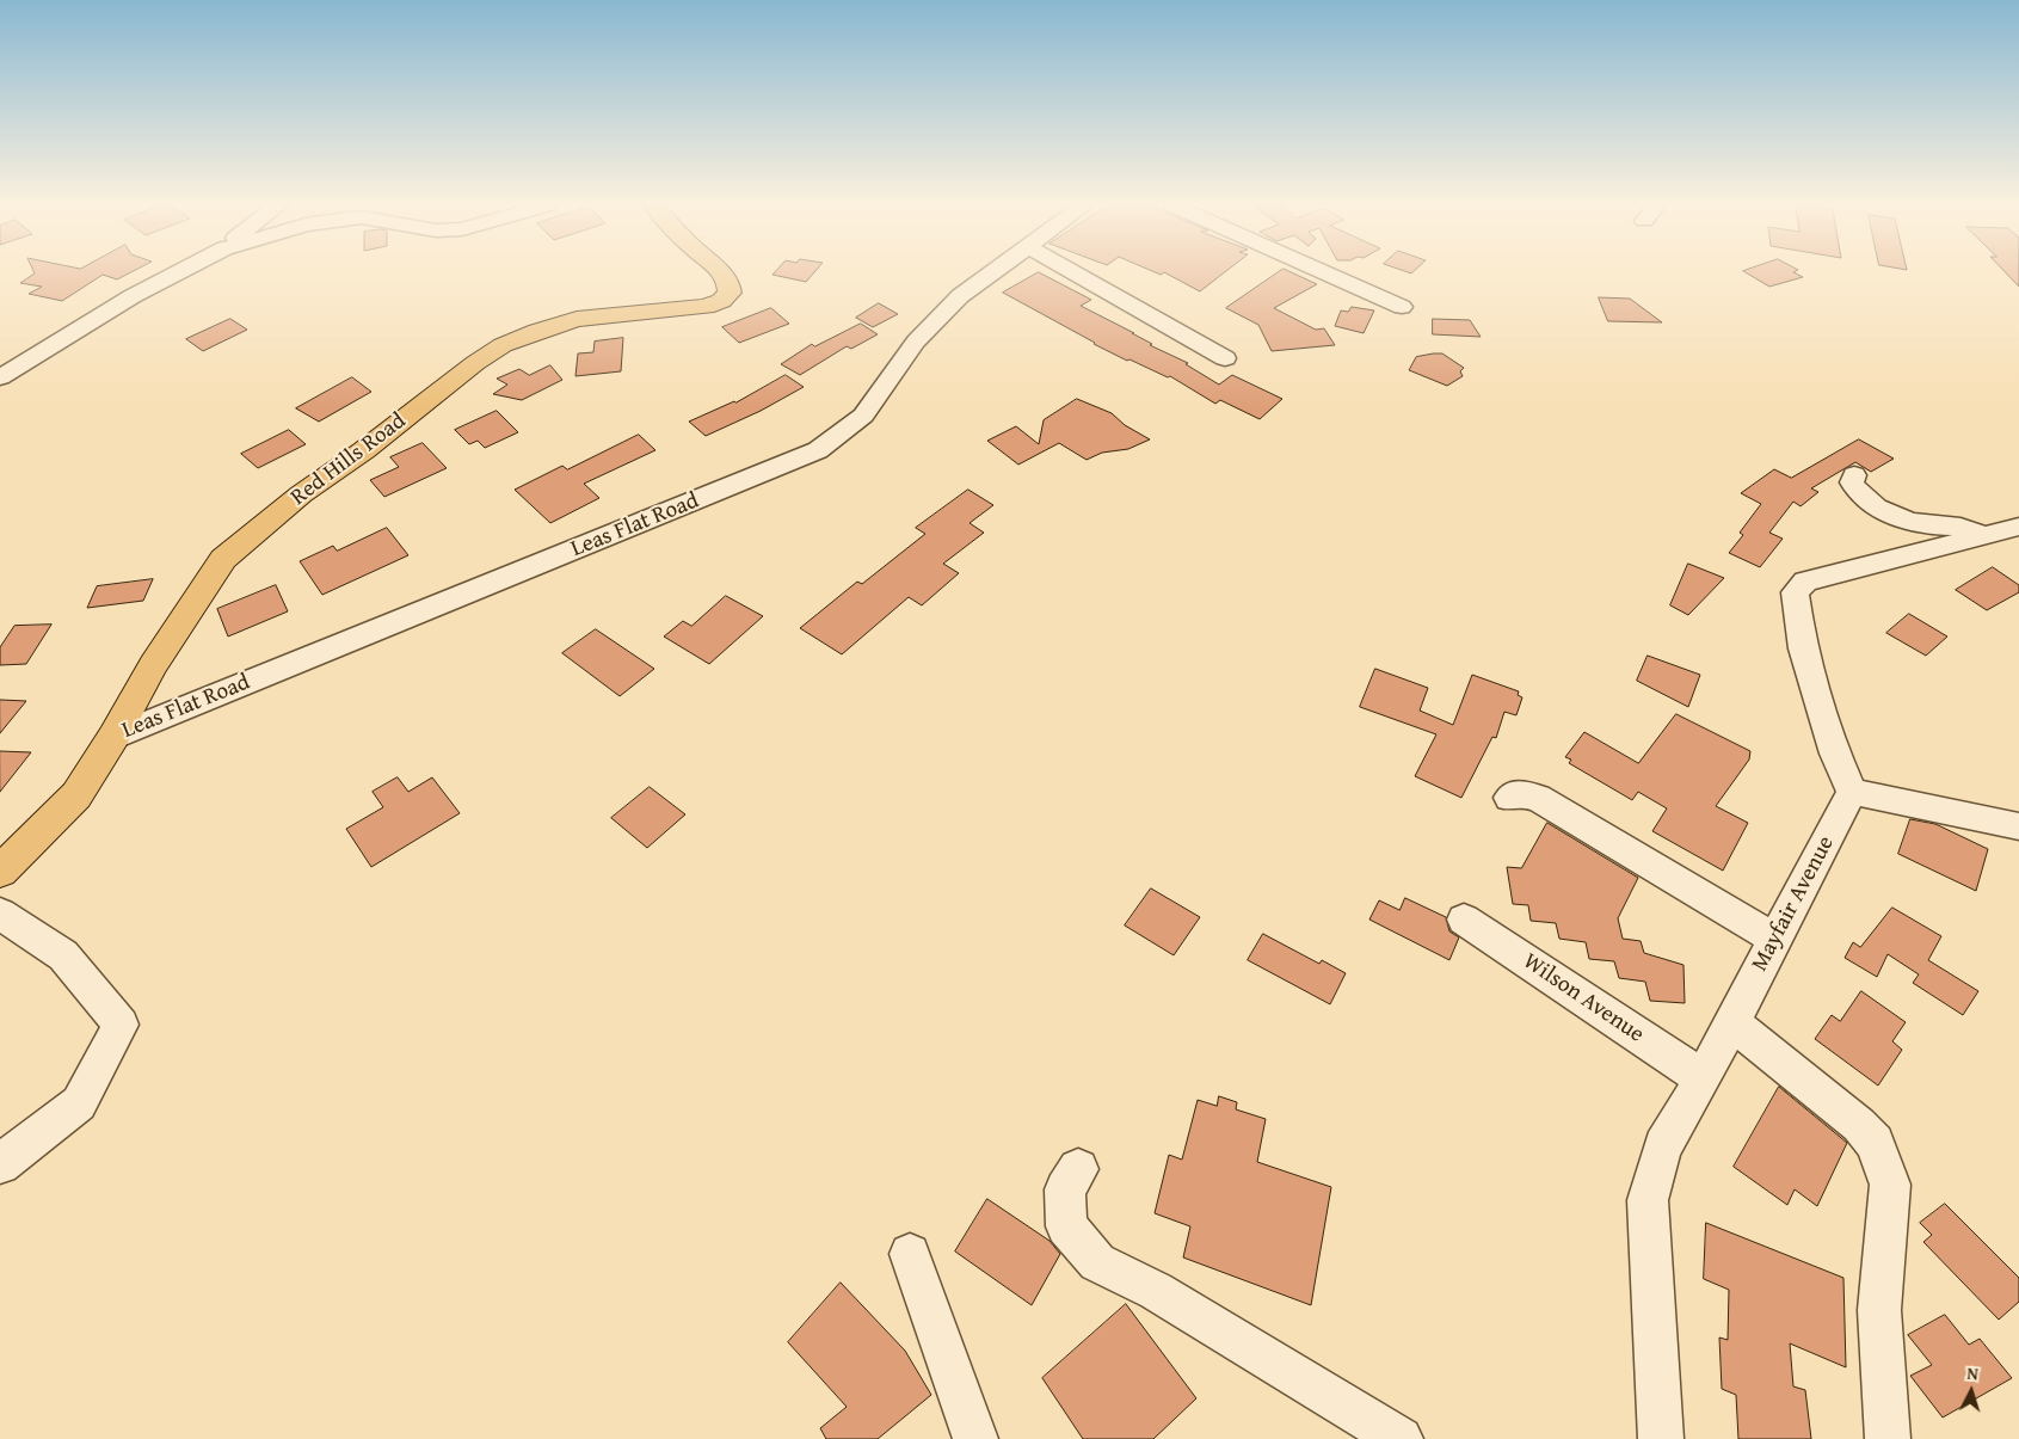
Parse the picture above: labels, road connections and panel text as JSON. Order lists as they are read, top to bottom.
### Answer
{
  "streets": {
    "main road": ["Red Hills Road"],
    "street": ["Leas Flat Road", "Mayfair Avenue", "Wilson Avenue"]
  },
  "crossings": [
    ["Red Hills Road", "Leas Flat Road"],
    ["Mayfair Avenue", "Wilson Avenue"]
  ],
  "north": "top"
}
